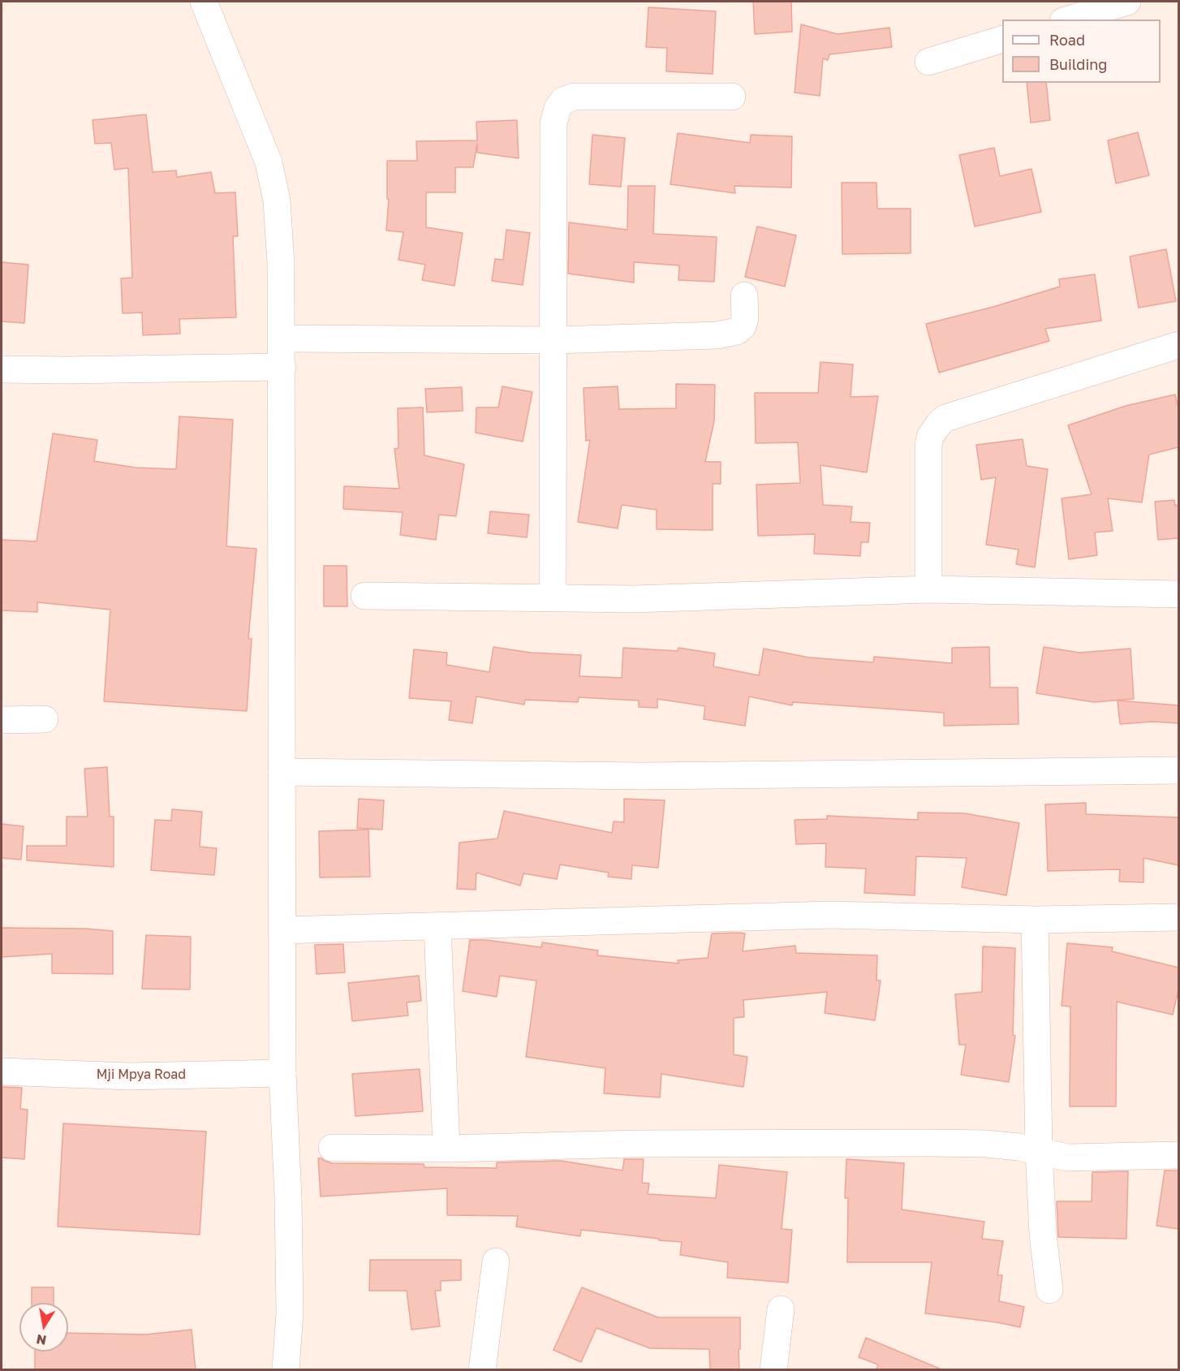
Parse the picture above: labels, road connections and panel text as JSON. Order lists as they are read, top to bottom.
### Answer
{
  "streets": {
    "street": ["Mji Mpya Road"]
  },
  "legend": ["Road", "Building"],
  "north": "bottom"
}
